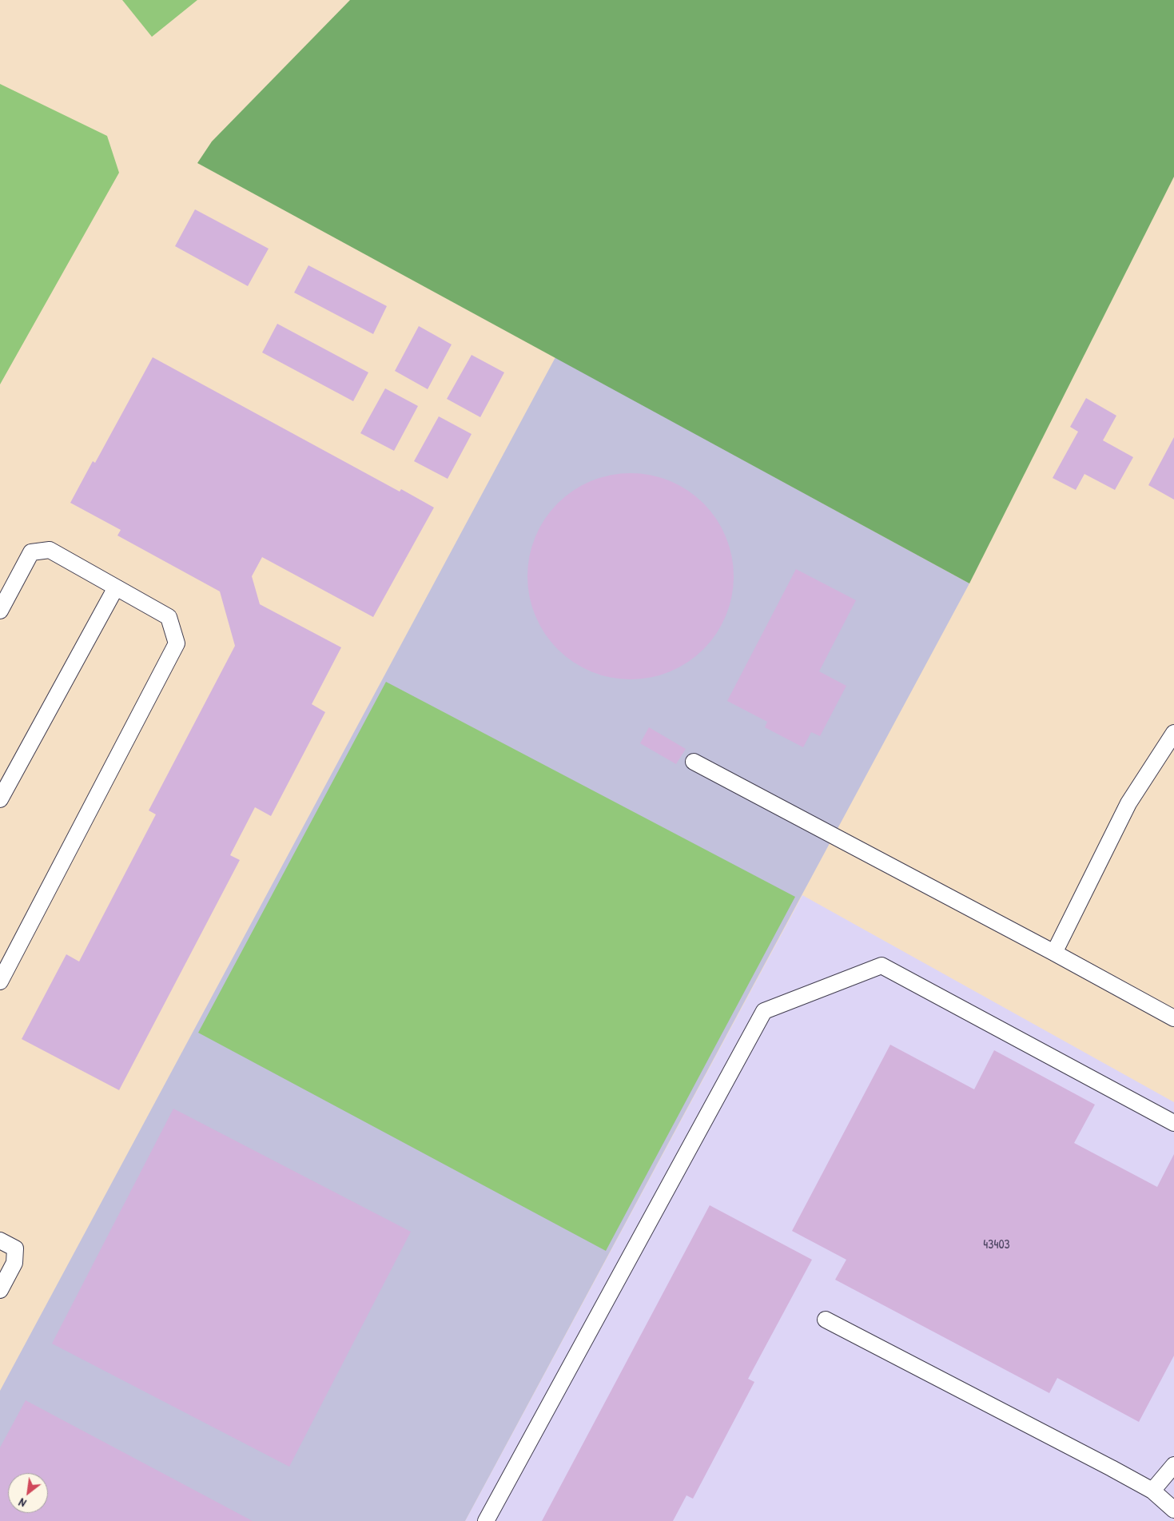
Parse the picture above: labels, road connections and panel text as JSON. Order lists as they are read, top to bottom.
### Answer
{
  "house_numbers": ["43403"],
  "north": "bottom left"
}
